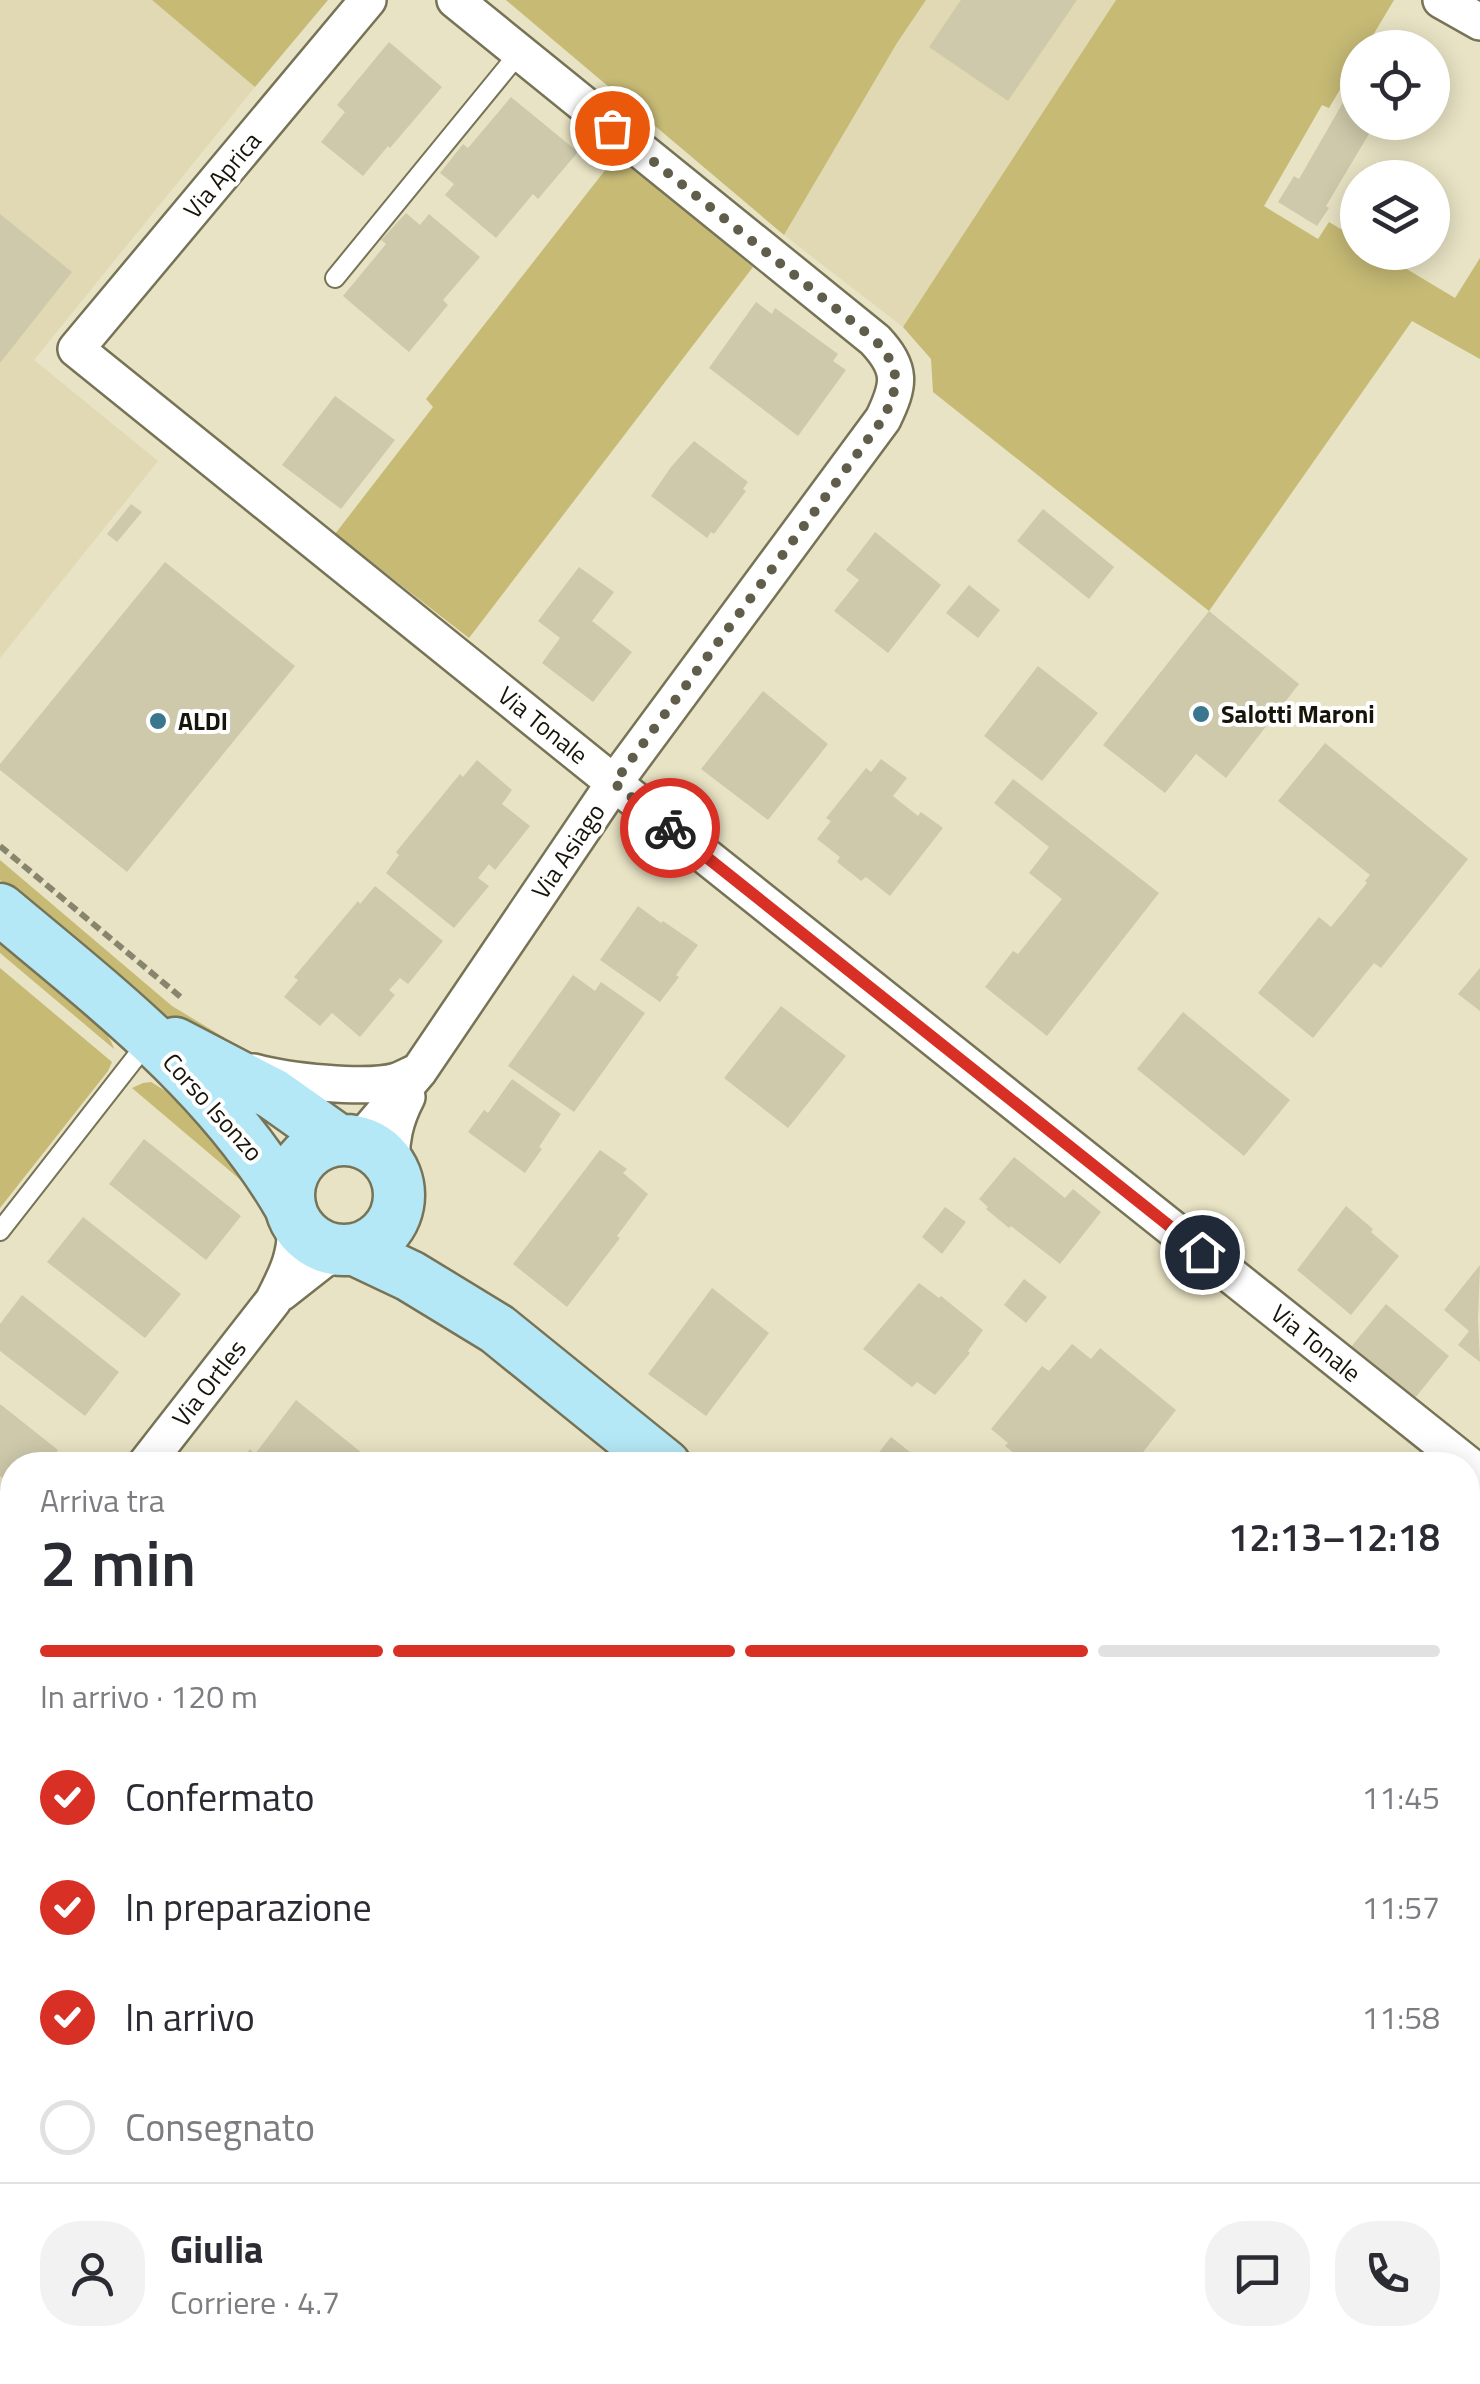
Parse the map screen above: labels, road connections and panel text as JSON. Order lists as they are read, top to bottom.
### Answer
{
  "streets": {
    "street": [
      "Via Aprica",
      "Via Tonale",
      "Via Asiago",
      "Corso Isonzo",
      "Via Ortles"
    ]
  },
  "crossings": [
    ["Via Aprica", "Via Tonale"],
    ["Via Tonale", "Via Asiago"],
    ["Via Asiago", "Corso Isonzo"],
    ["Via Asiago", "Via Ortles"],
    ["Corso Isonzo", "Via Ortles"]
  ],
  "places": ["Salotti Maroni", "ALDI"],
  "page": {
    "heading": ["2 min", "Arriva tra", "12:13–12:18"],
    "panel": ["Giulia", "Corriere · 4.7"],
    "bar": "In arrivo · 120 m",
    "list": [
      ["Confermato", "11:45"],
      ["In preparazione", "11:57"],
      ["In arrivo", "11:58"],
      "Consegnato"
    ]
  }
}
